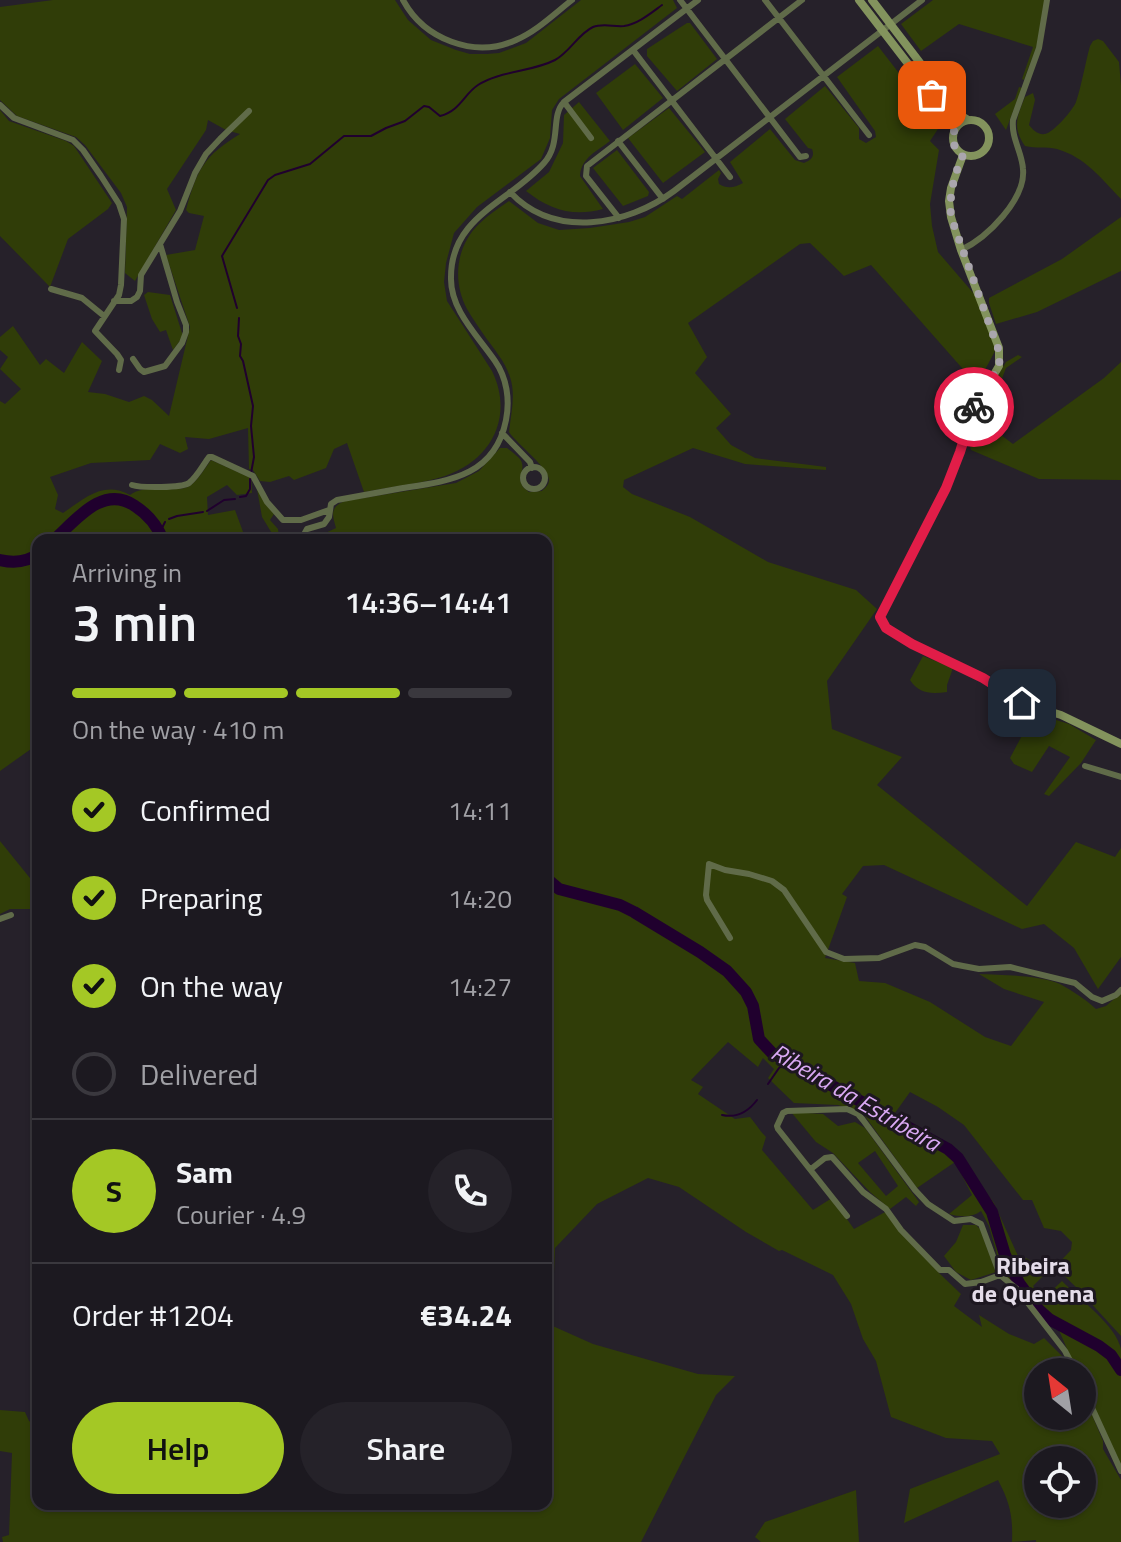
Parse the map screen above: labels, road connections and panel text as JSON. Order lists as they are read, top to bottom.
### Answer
{
  "districts": ["Ribeira de Quenena"],
  "water": ["Ribeira da Estribeira"],
  "north": "top left",
  "page": {
    "heading": ["3 min", "Arriving in", "14:36–14:41"],
    "panel": [
      "Sam",
      "Courier · 4.9",
      "Order #1204",
      "€34.24"
    ],
    "bar": "On the way · 410 m",
    "list": [
      ["Confirmed", "14:11"],
      ["Preparing", "14:20"],
      ["On the way", "14:27"],
      "Delivered"
    ],
    "round": "S",
    "buttons": ["Help", "Share"]
  }
}
